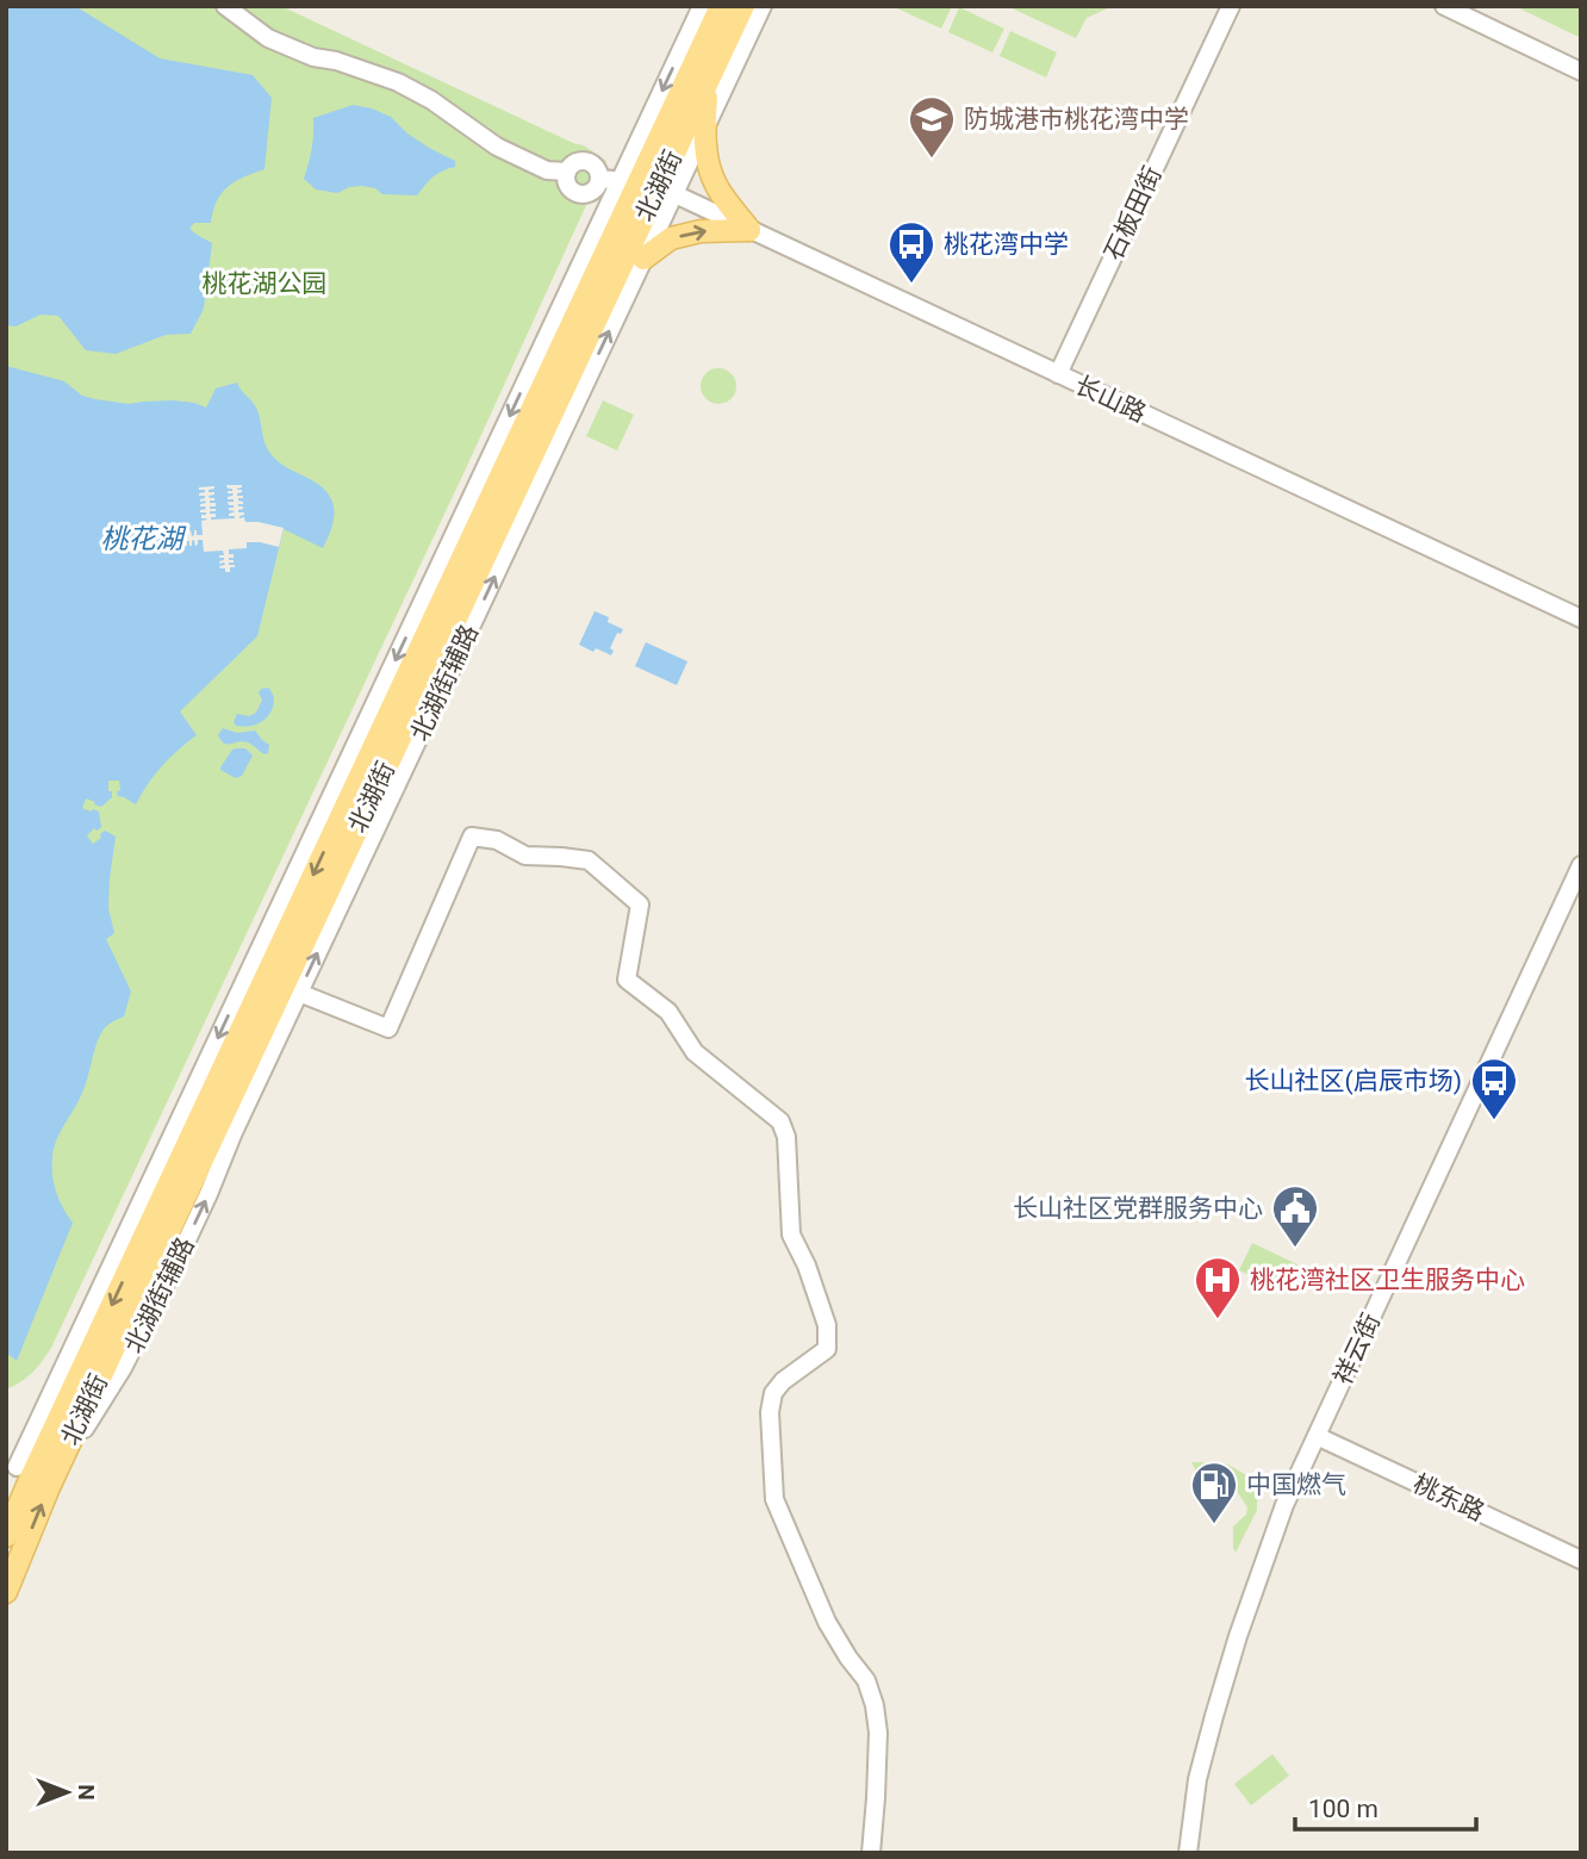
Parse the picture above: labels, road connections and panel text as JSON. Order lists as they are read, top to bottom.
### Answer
{
  "streets": {
    "main road": ["北湖街"],
    "street": [
      "石板田街",
      "长山路",
      "祥云街",
      "桃东路"
    ]
  },
  "crossings": [
    ["北湖街", "长山路"],
    ["石板田街", "长山路"],
    ["祥云街", "桃东路"]
  ],
  "water": ["桃花湖"],
  "parks": ["桃花湖公园"],
  "places": {
    "school or university": ["防城港市桃花湾中学"],
    "bus stop": ["桃花湾中学", "长山社区(启辰市场)"],
    "public building": ["长山社区党群服务中心"],
    "hospital": ["桃花湾社区卫生服务中心"],
    "fuel station": ["中国燃气"]
  },
  "scale_bar": "100 m",
  "north": "right"
}
